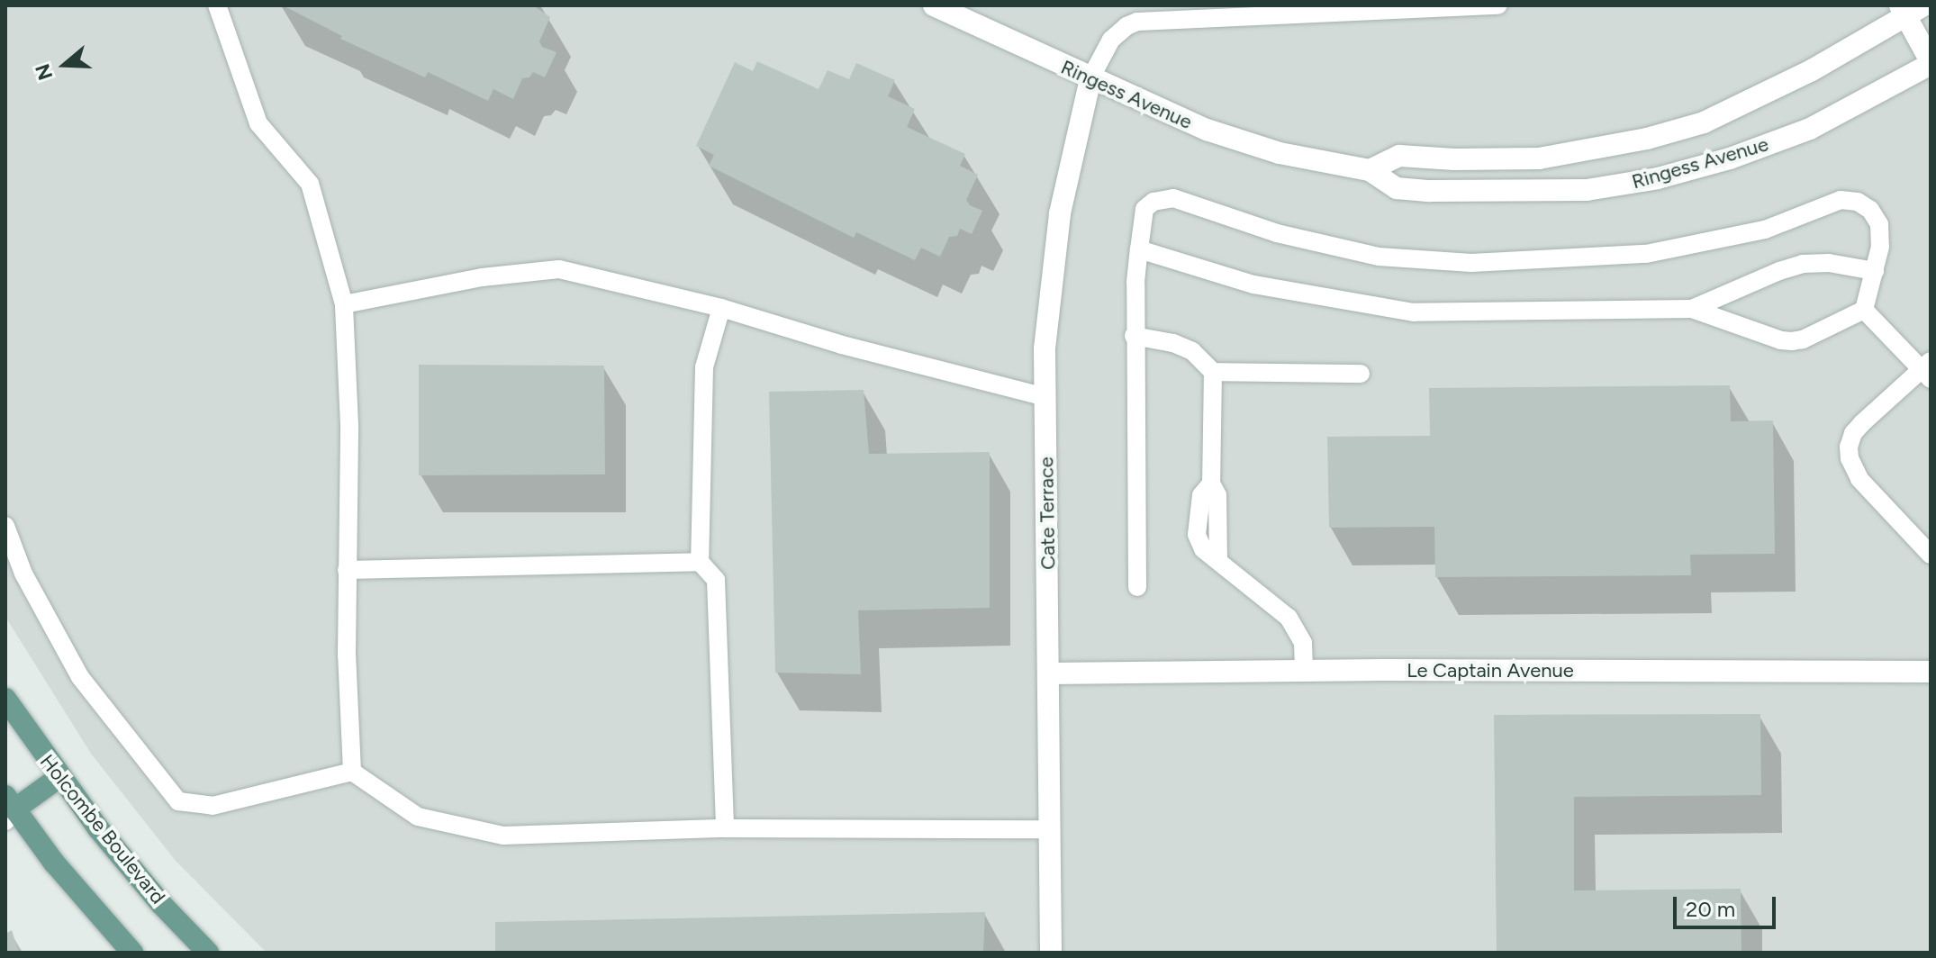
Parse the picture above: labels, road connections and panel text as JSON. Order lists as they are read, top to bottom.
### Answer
{
  "streets": {
    "main road": ["Holcombe Boulevard"],
    "street": ["Ringess Avenue", "Cate Terrace", "Le Captain Avenue"]
  },
  "crossings": [
    ["Ringess Avenue", "Cate Terrace"],
    ["Cate Terrace", "Le Captain Avenue"]
  ],
  "scale_bar": "20 m",
  "north": "left"
}
